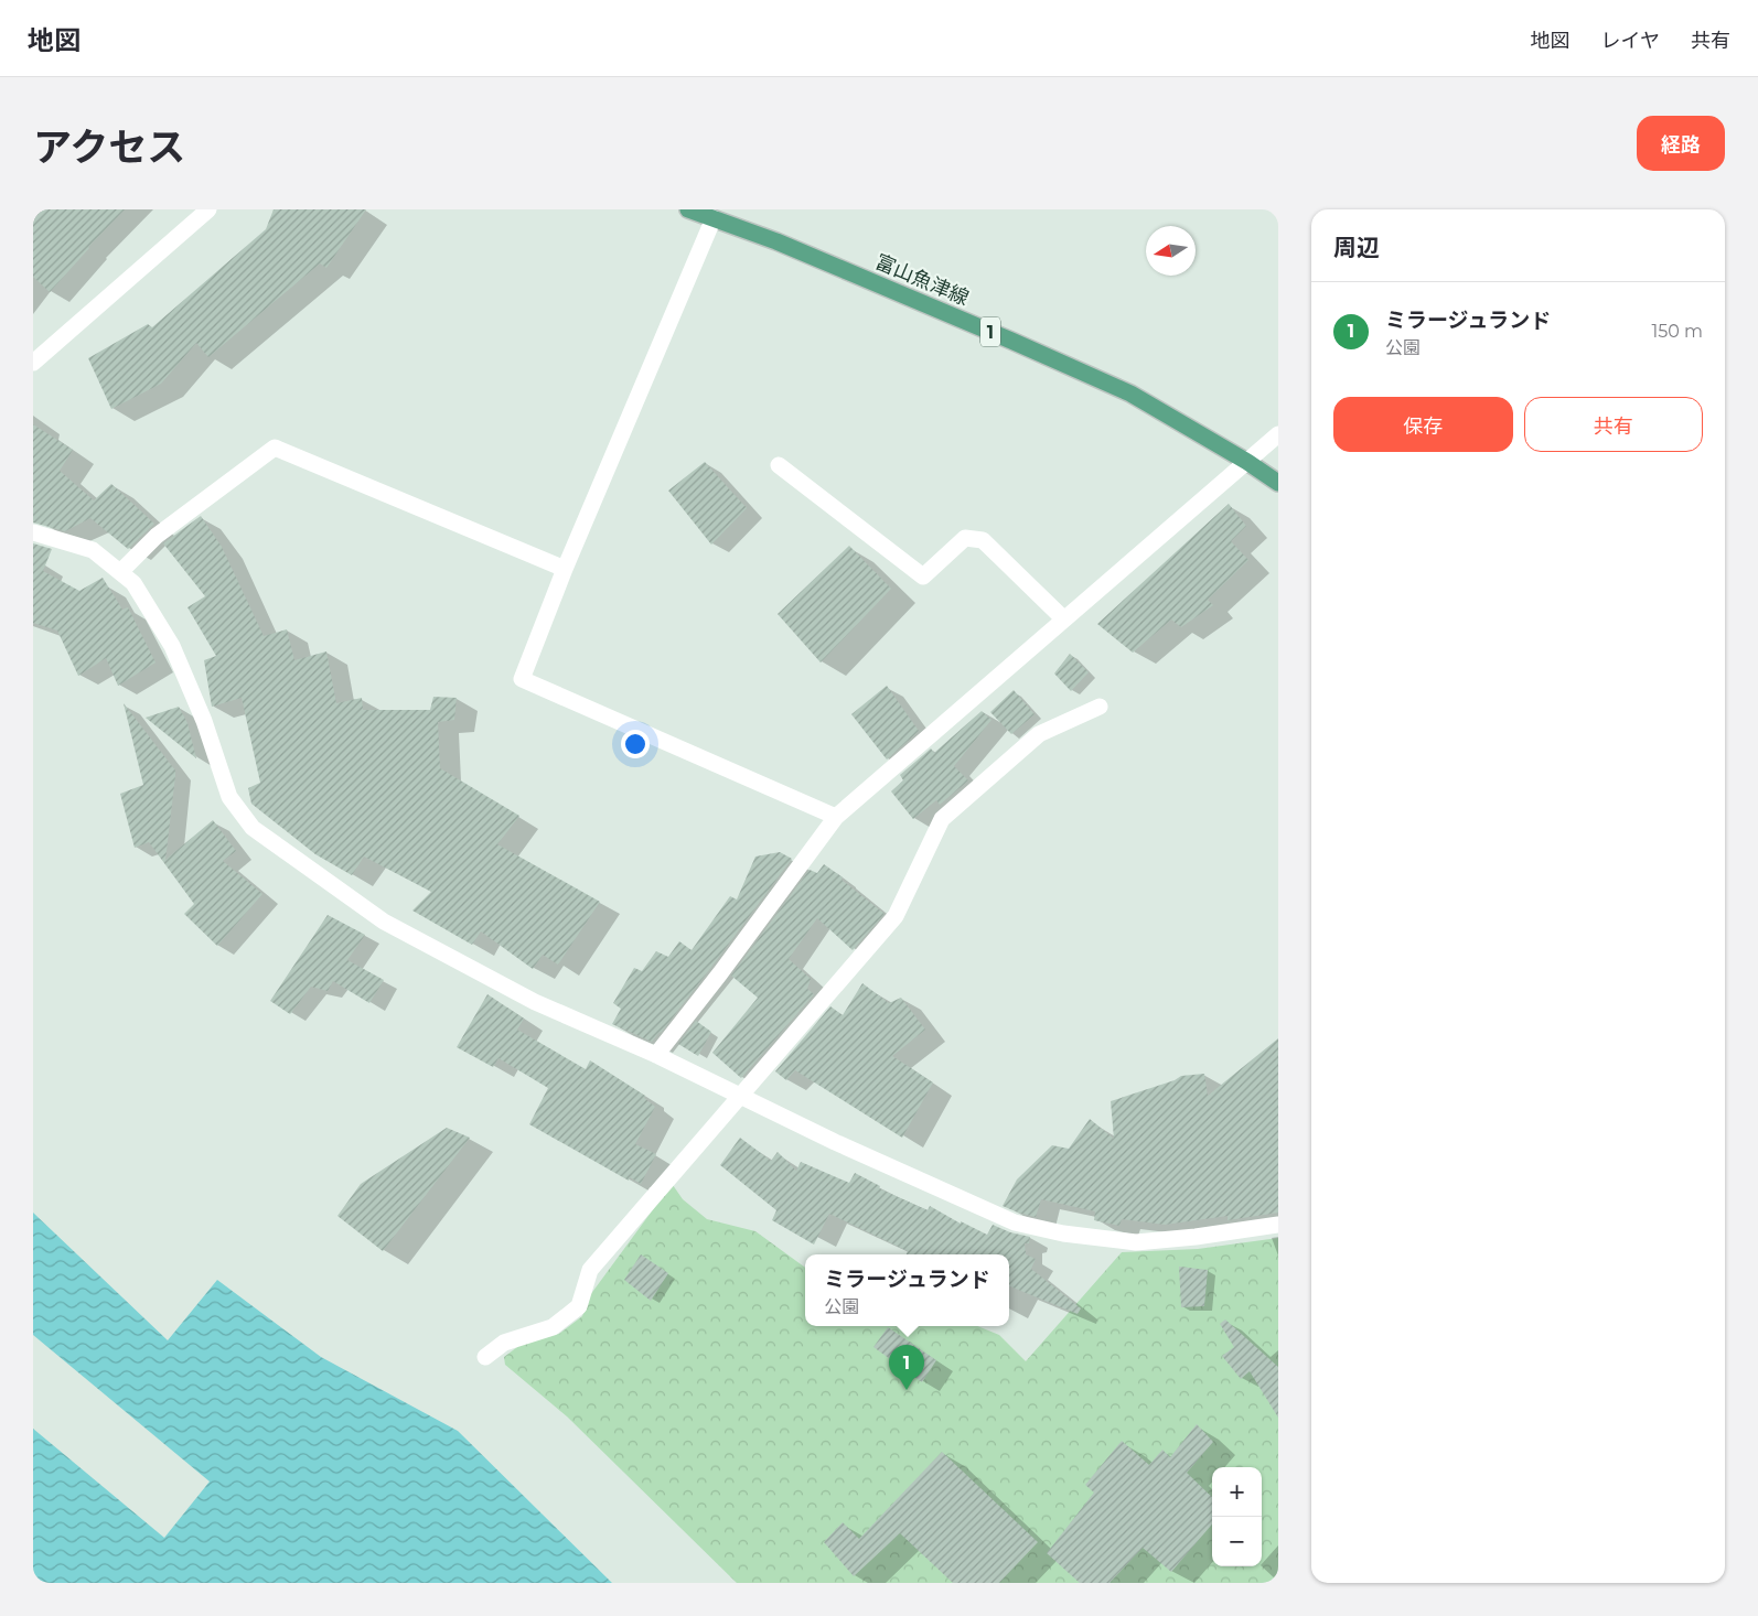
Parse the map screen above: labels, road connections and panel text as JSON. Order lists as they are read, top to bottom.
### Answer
{
  "streets": {
    "main road": ["富山魚津線", "1"]
  },
  "north": "left",
  "page": {
    "header": "地図",
    "nav": ["地図", "レイヤ", "共有"],
    "title": "アクセス",
    "buttons": [
      "経路",
      ["保存", "共有"]
    ],
    "heading": "周辺",
    "list": [
      {
        "mark": "1",
        "name": "ミラージュランド",
        "note": "公園",
        "value": "150 m"
      }
    ],
    "popup": ["ミラージュランド", "公園"],
    "pins": "1",
    "map_buttons": ["+", "−"]
  }
}
